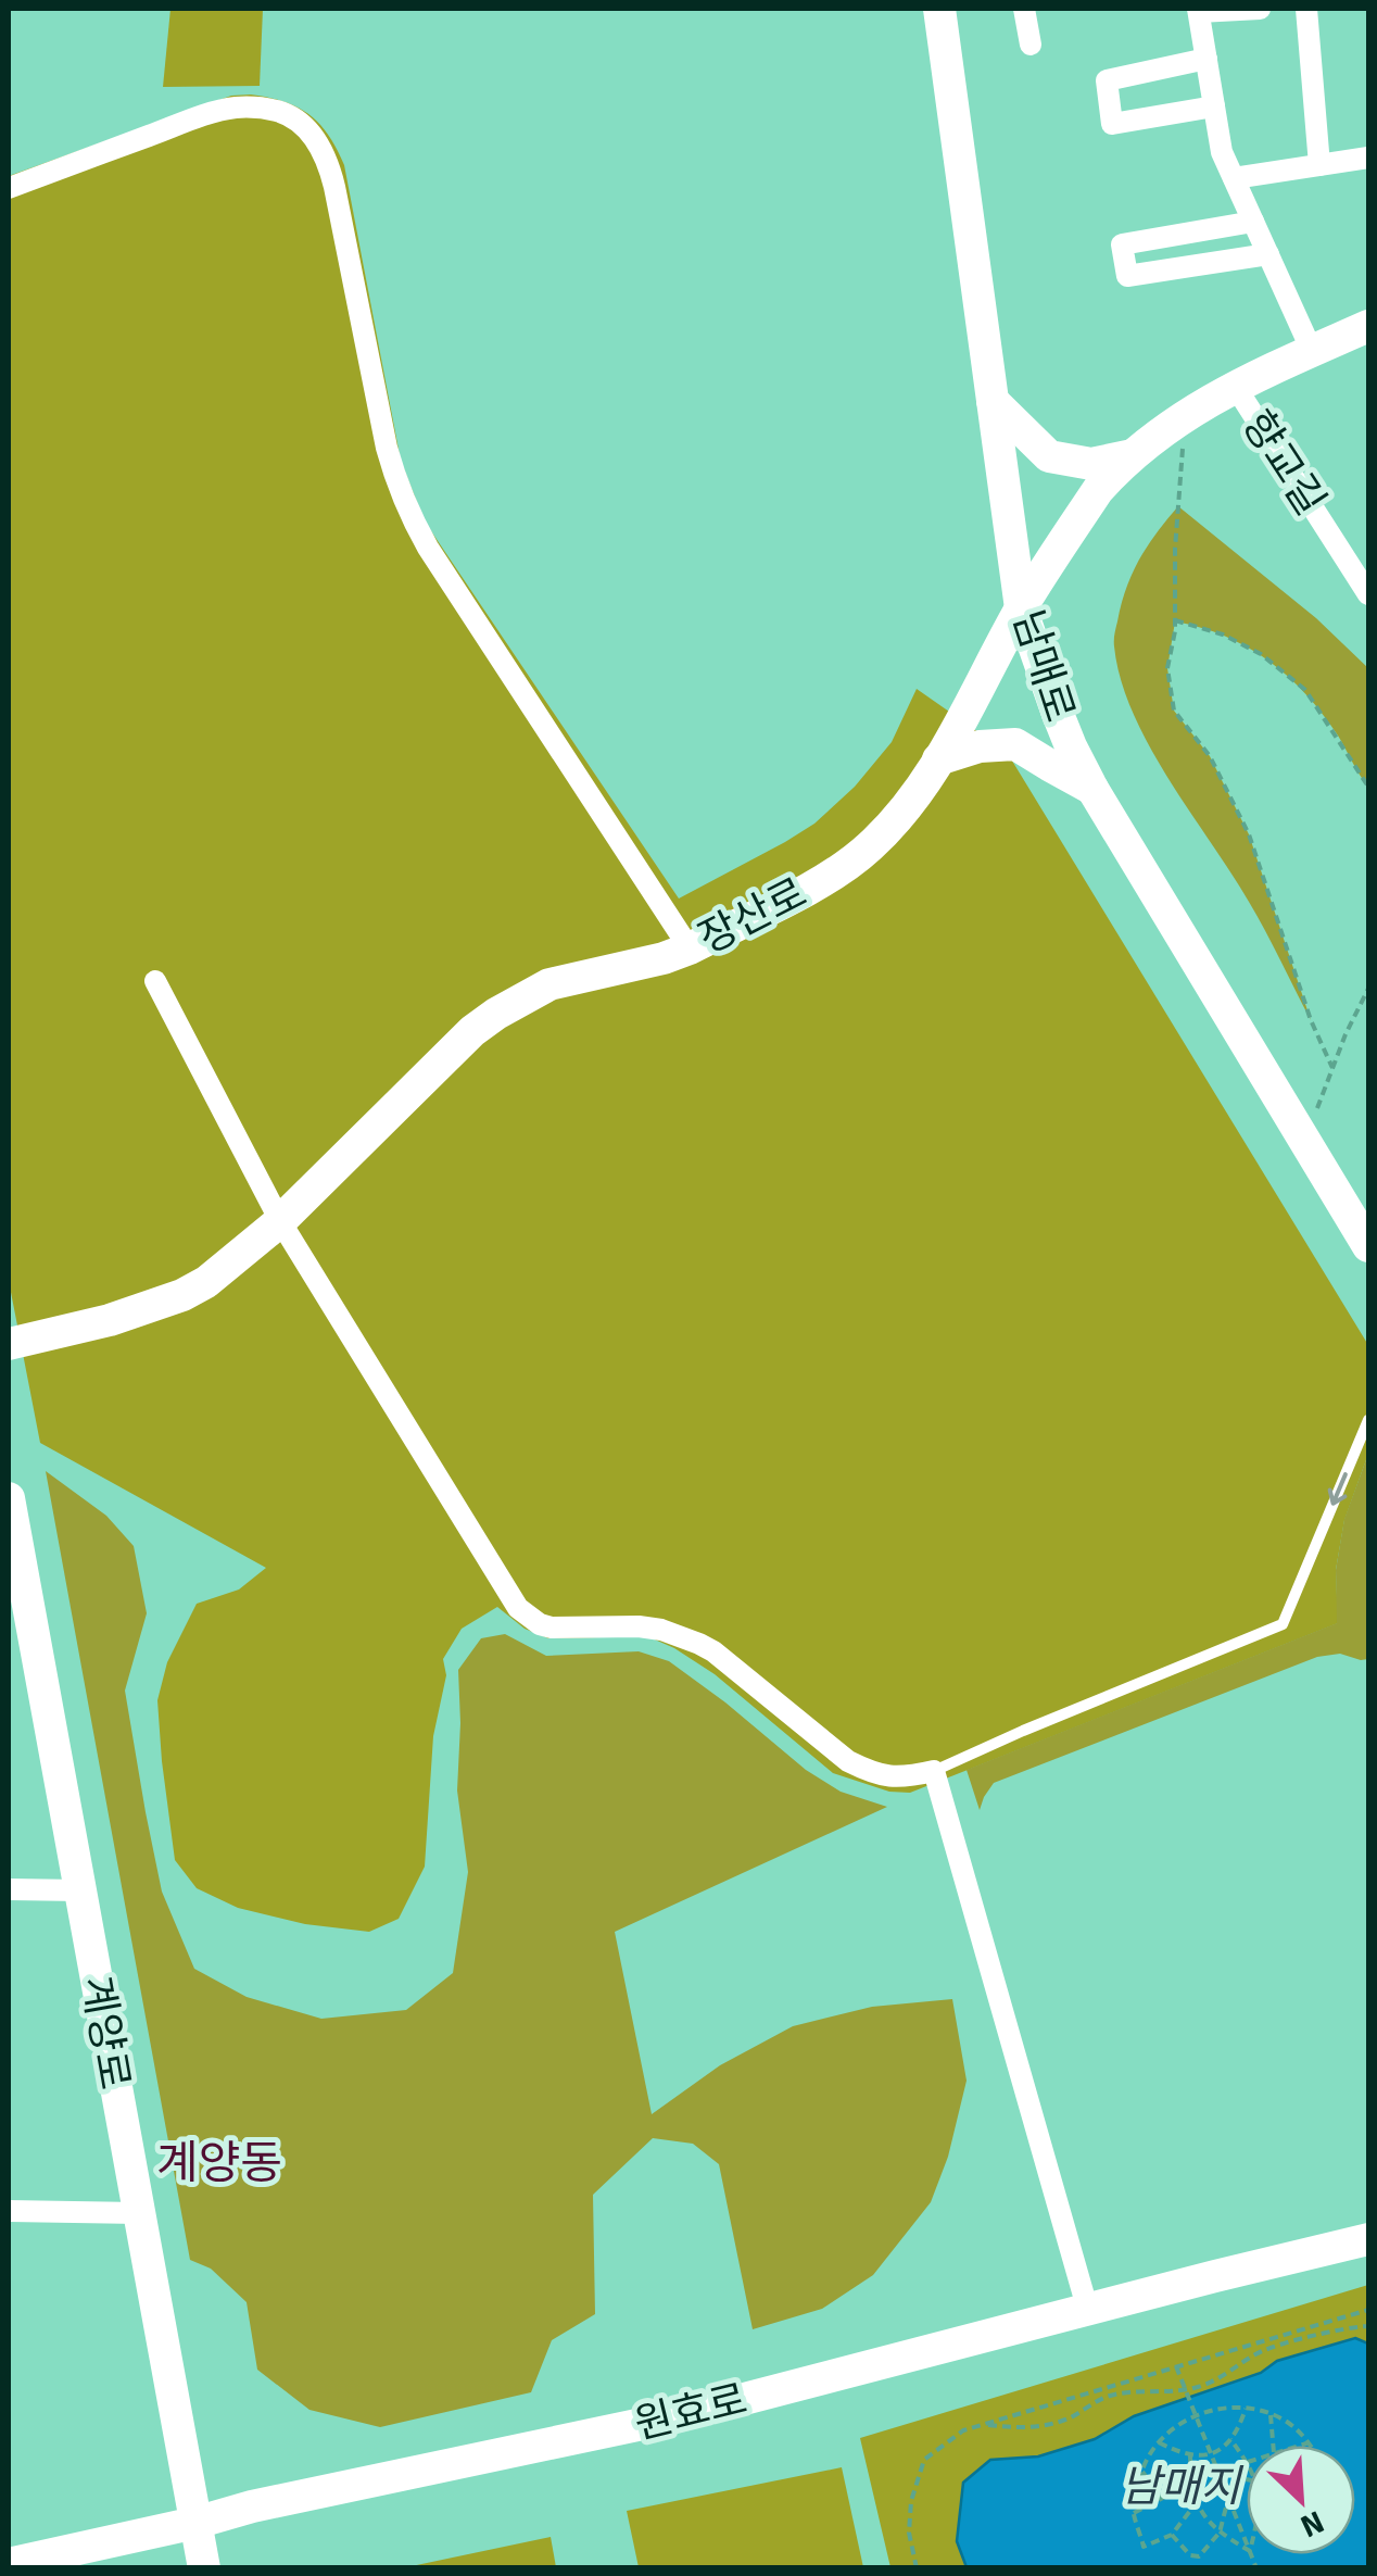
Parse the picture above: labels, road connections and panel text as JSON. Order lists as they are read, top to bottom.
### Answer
{
  "streets": {
    "street": [
      "향교길",
      "남매로",
      "장산로",
      "계양로",
      "원효로"
    ]
  },
  "crossings": [
    ["향교길", "장산로"],
    ["남매로", "장산로"],
    ["계양로", "원효로"]
  ],
  "districts": ["계양동"],
  "water": ["남매지"],
  "north": "bottom right"
}
